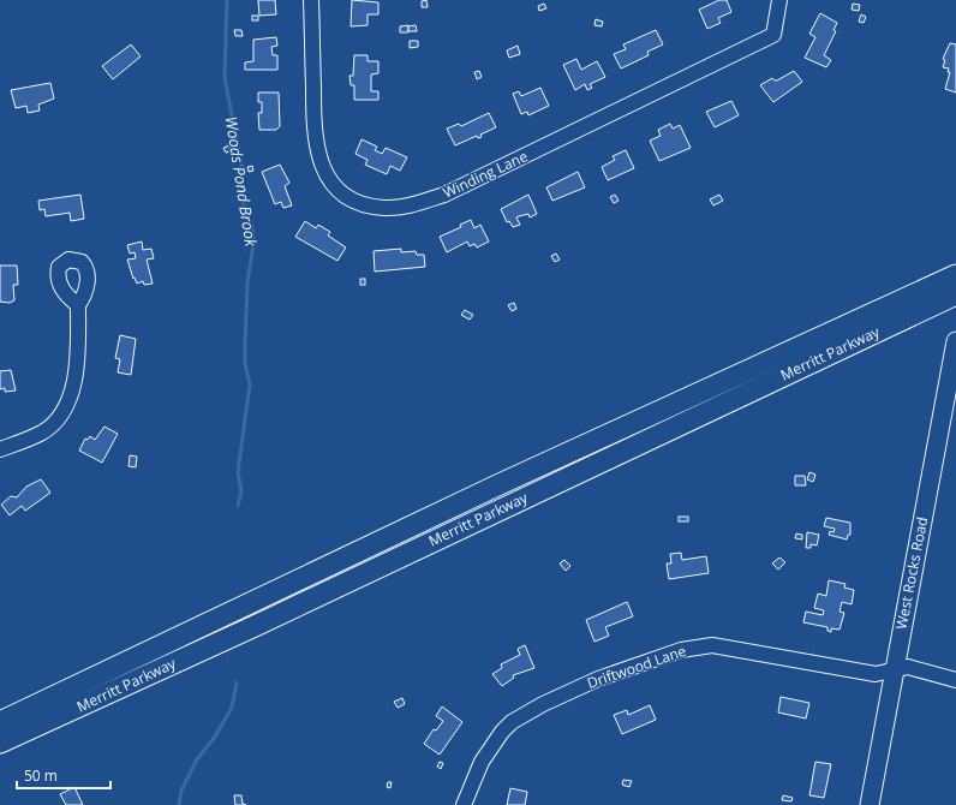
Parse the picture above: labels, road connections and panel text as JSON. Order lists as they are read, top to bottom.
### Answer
{
  "streets": {
    "highway": ["Merritt Parkway"],
    "main road": ["West Rocks Road"],
    "street": ["Winding Lane", "Driftwood Lane"]
  },
  "crossings": [
    ["West Rocks Road", "Driftwood Lane"]
  ],
  "water": ["Woods Pond Brook"],
  "scale_bar": "50 m"
}
